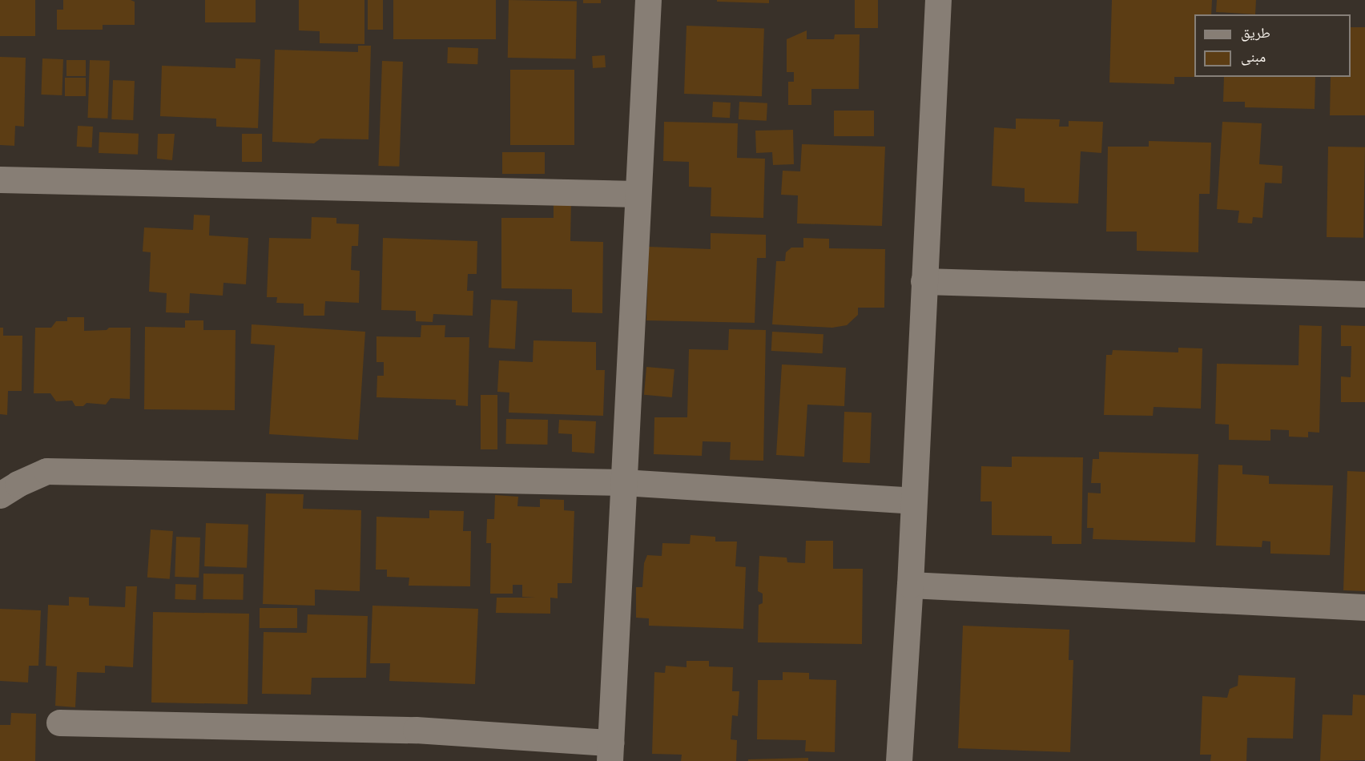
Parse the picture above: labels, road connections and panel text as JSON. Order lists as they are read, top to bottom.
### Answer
{
  "legend": ["طريق", "مبنى"]
}
